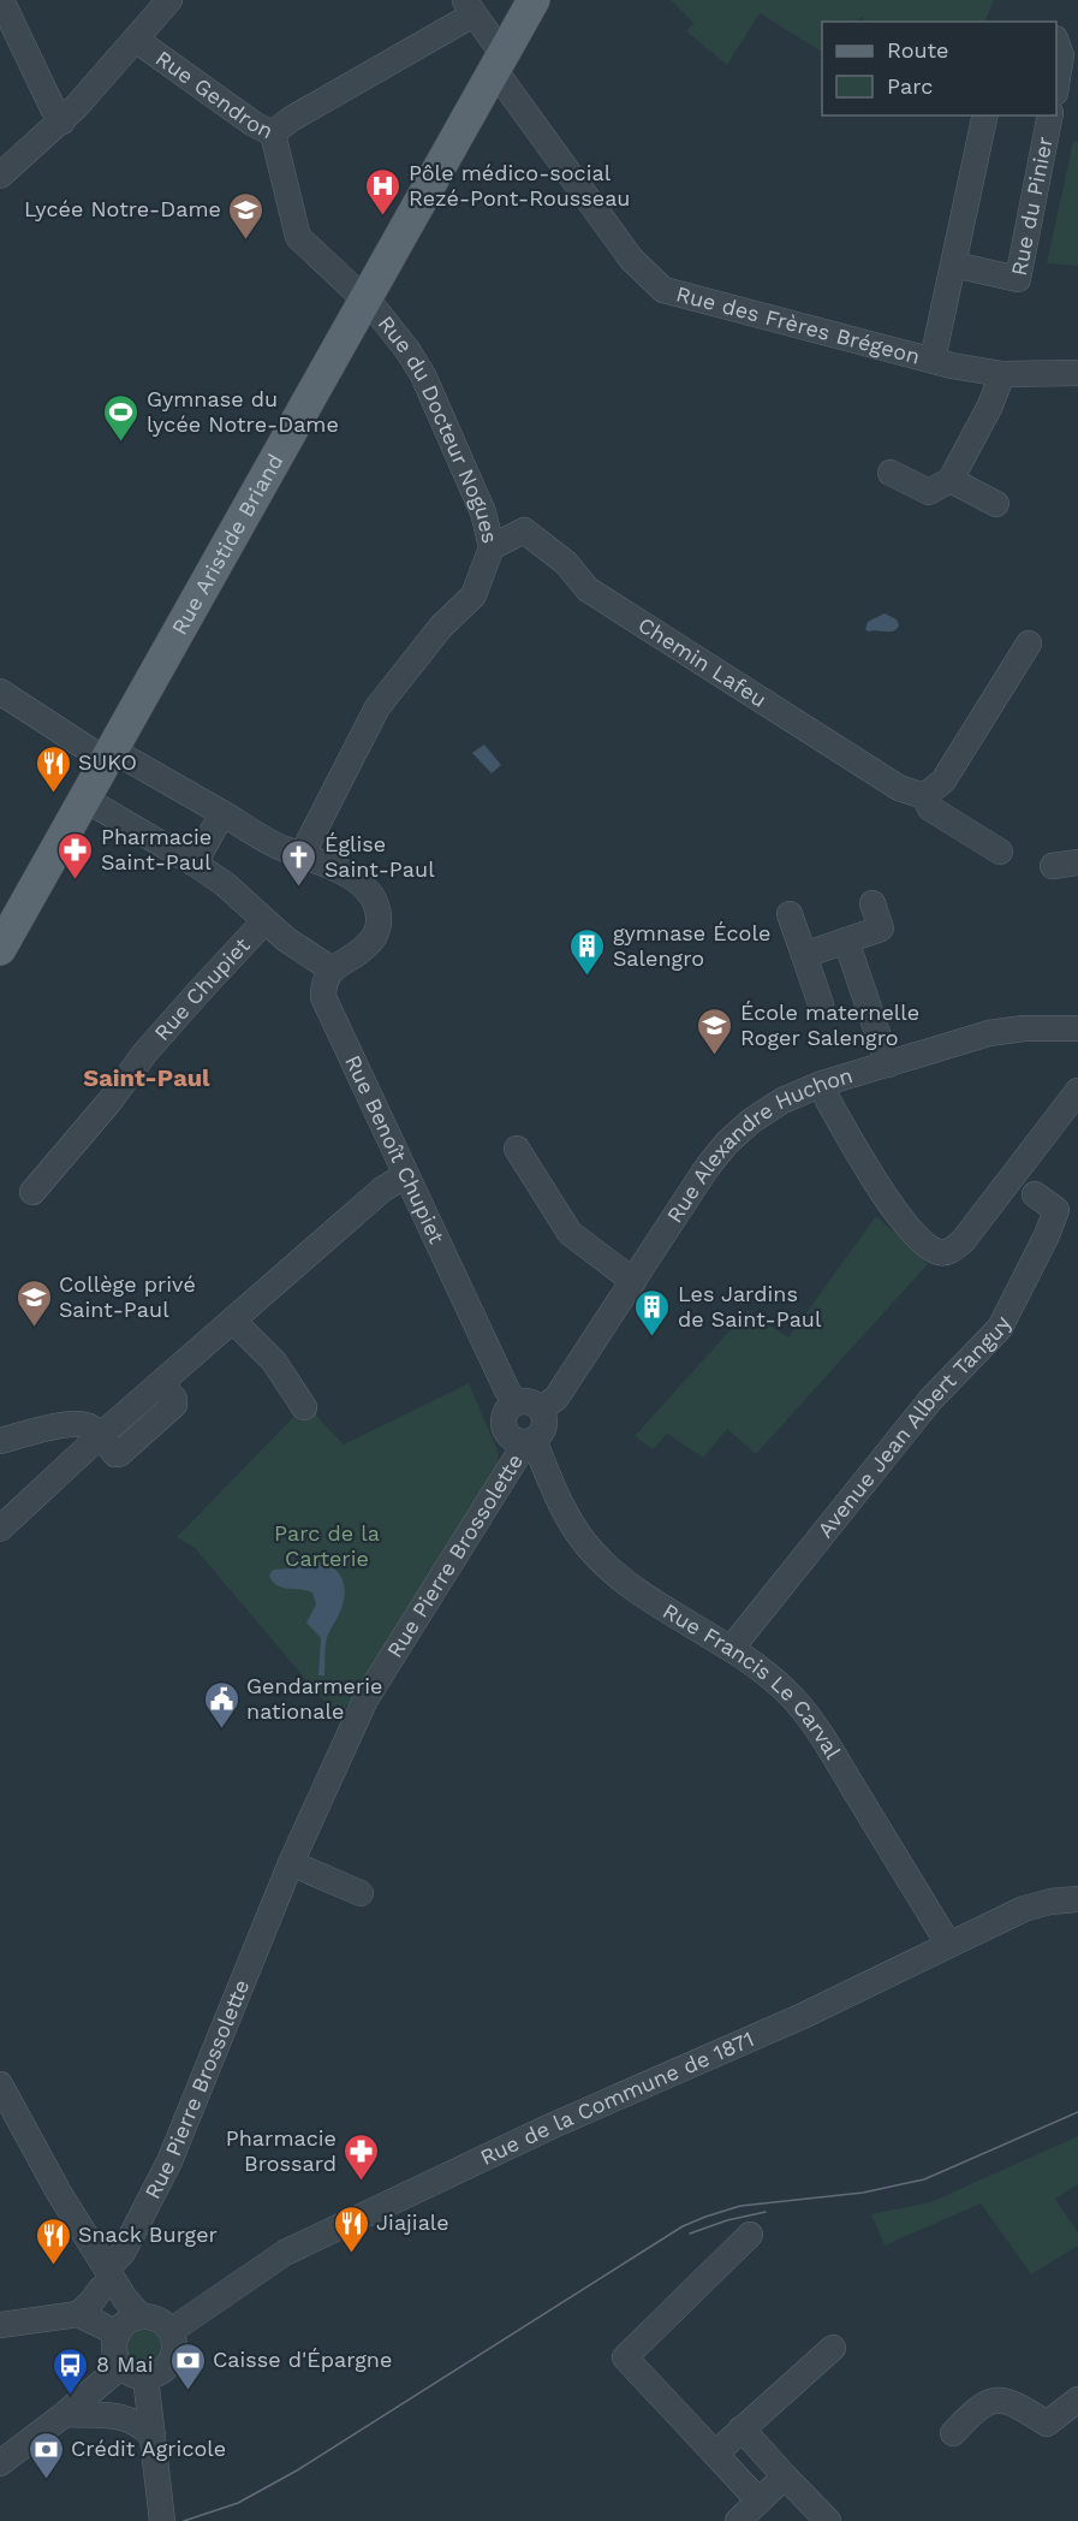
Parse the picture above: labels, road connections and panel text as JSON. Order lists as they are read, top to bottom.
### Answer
{
  "streets": {
    "main road": ["Rue Aristide Briand"],
    "street": [
      "Rue Gendron",
      "Rue du Pinier",
      "Rue des Frères Brégeon",
      "Rue du Docteur Nogues",
      "Chemin Lafeu",
      "Rue Chupiet",
      "Rue Benoît Chupiet",
      "Rue Alexandre Huchon",
      "Avenue Jean Albert Tanguy",
      "Rue Pierre Brossolette",
      "Rue Francis Le Carval",
      "Rue de la Commune de 1871"
    ]
  },
  "crossings": [
    ["Rue Gendron", "Rue du Docteur Nogues"],
    ["Rue Gendron", "Rue Aristide Briand"],
    ["Rue des Frères Brégeon", "Rue Aristide Briand"],
    ["Rue du Docteur Nogues", "Rue Aristide Briand"],
    ["Rue du Docteur Nogues", "Chemin Lafeu"],
    ["Rue Benoît Chupiet", "Rue Alexandre Huchon"],
    ["Rue Benoît Chupiet", "Rue Pierre Brossolette"],
    ["Rue Benoît Chupiet", "Rue Francis Le Carval"],
    ["Rue Alexandre Huchon", "Rue Pierre Brossolette"],
    ["Rue Alexandre Huchon", "Rue Francis Le Carval"],
    ["Avenue Jean Albert Tanguy", "Rue Francis Le Carval"],
    ["Rue Pierre Brossolette", "Rue Francis Le Carval"],
    ["Rue Francis Le Carval", "Rue de la Commune de 1871"]
  ],
  "districts": ["Saint-Paul"],
  "parks": ["Parc de la Carterie"],
  "places": {
    "hospital": ["Pôle médico-social Rezé-Pont-Rousseau"],
    "school or university": ["Lycée Notre-Dame", "École maternelle Roger Salengro", "Collège privé Saint-Paul"],
    "sports": ["Gymnase du lycée Notre-Dame"],
    "restaurant": ["SUKO", "Jiajiale", "Snack Burger"],
    "pharmacy": ["Pharmacie Saint-Paul", "Pharmacie Brossard"],
    "church": ["Église Saint-Paul"],
    "building": ["gymnase École Salengro", "Les Jardins de Saint-Paul"],
    "public building": ["Gendarmerie nationale"],
    "bank": ["Caisse d'Épargne", "Crédit Agricole"],
    "bus stop": ["8 Mai"]
  },
  "legend": ["Route", "Parc"]
}
